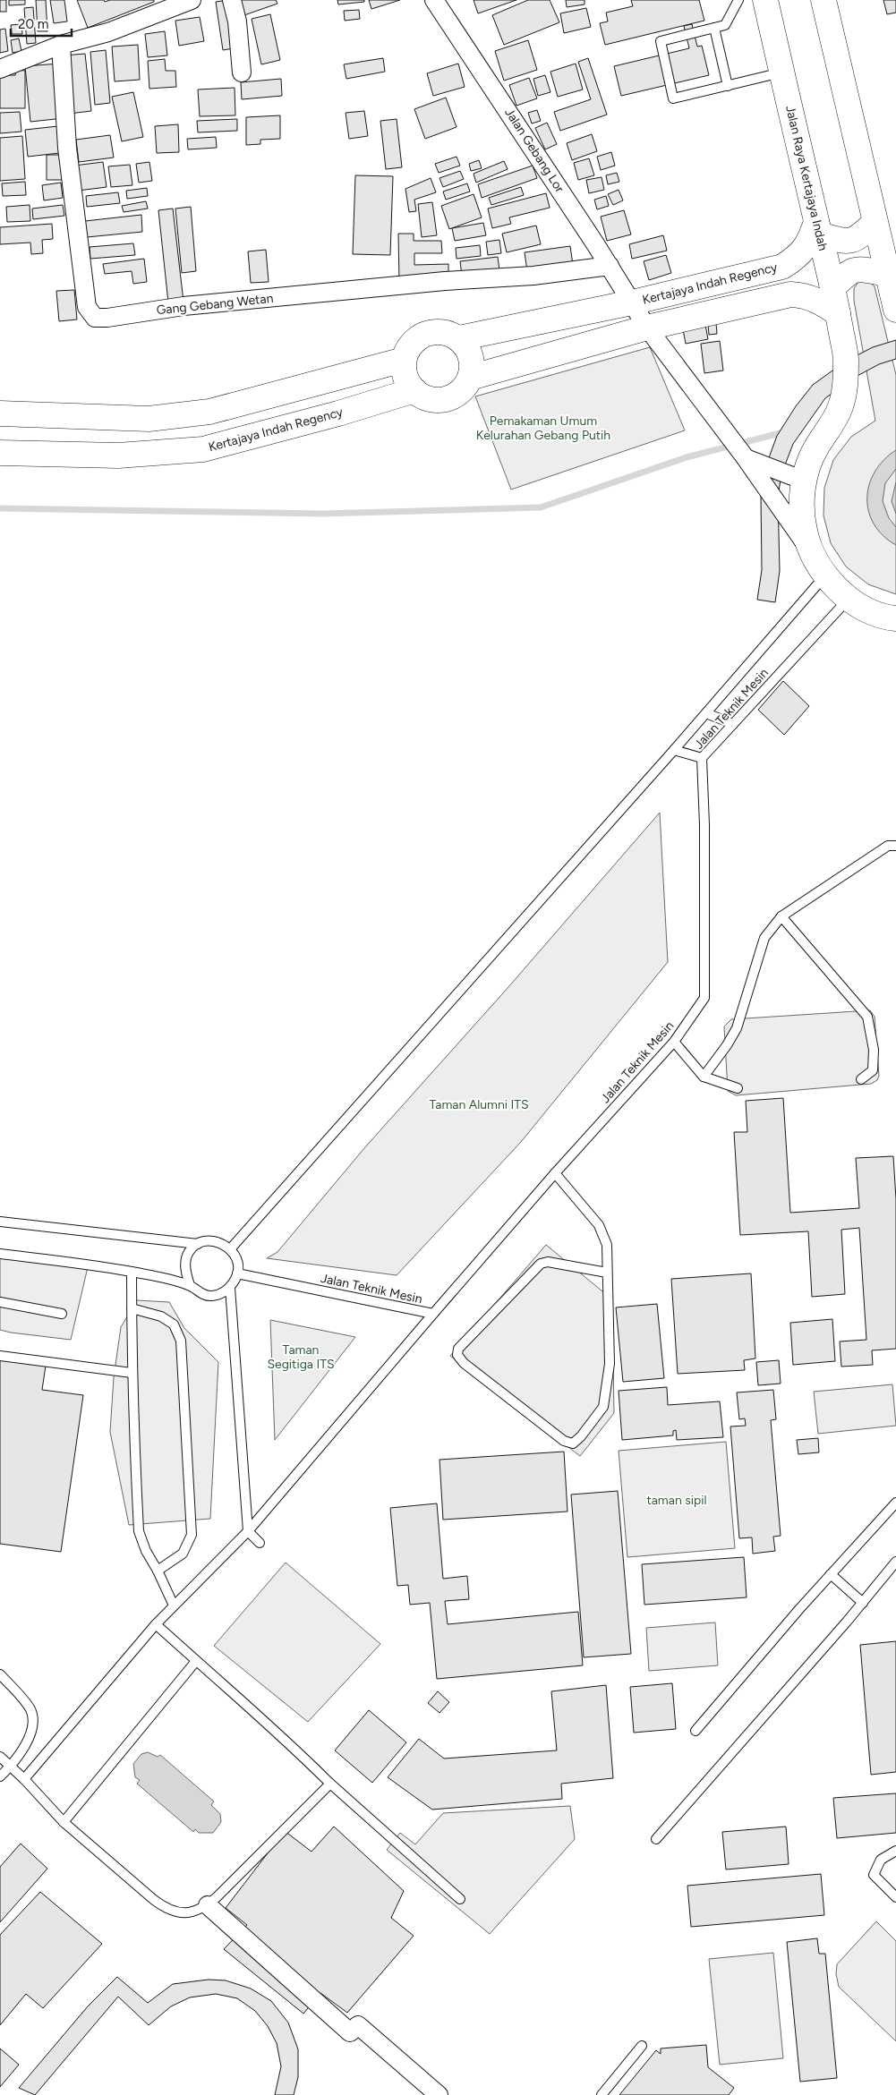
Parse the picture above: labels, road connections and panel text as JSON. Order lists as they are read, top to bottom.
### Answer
{
  "streets": {
    "street": [
      "Jalan Gebang Lor",
      "Jalan Raya Kertajaya Indah",
      "Kertajaya Indah Regency",
      "Gang Gebang Wetan"
    ],
    "lane": ["Jalan Teknik Mesin"]
  },
  "crossings": [
    ["Jalan Gebang Lor", "Kertajaya Indah Regency"],
    ["Jalan Gebang Lor", "Gang Gebang Wetan"],
    ["Jalan Raya Kertajaya Indah", "Kertajaya Indah Regency"],
    ["Jalan Raya Kertajaya Indah", "Jalan Teknik Mesin"]
  ],
  "parks": [
    "Pemakaman Umum Kelurahan Gebang Putih",
    "Taman Alumni ITS",
    "Taman Segitiga ITS",
    "taman sipil"
  ],
  "scale_bar": "20 m"
}
